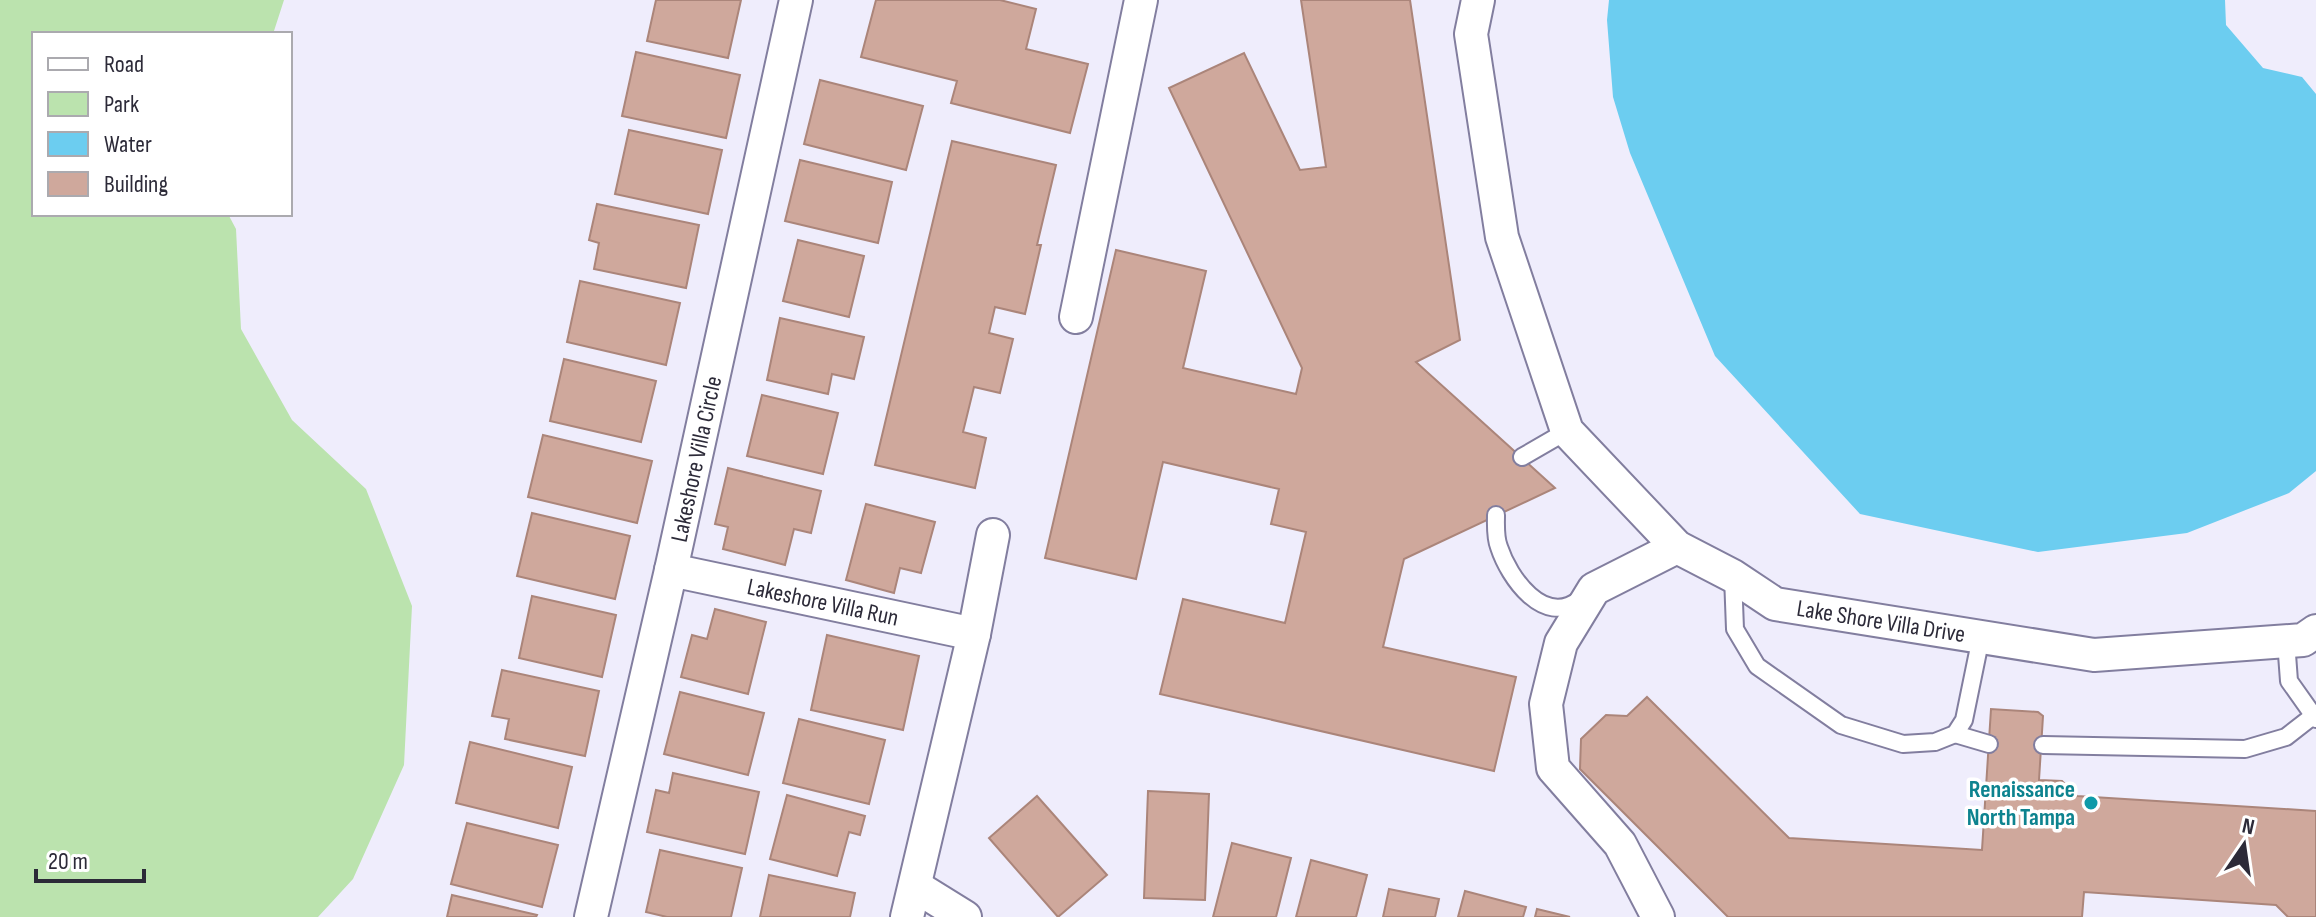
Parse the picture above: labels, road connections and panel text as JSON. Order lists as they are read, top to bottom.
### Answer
{
  "streets": {
    "street": ["Lakeshore Villa Circle", "Lakeshore Villa Run", "Lake Shore Villa Drive"]
  },
  "crossings": [
    ["Lakeshore Villa Circle", "Lakeshore Villa Run"]
  ],
  "places": ["Renaissance North Tampa"],
  "legend": [
    "Road",
    "Park",
    "Water",
    "Building"
  ],
  "scale_bar": "20 m",
  "north": "top"
}
